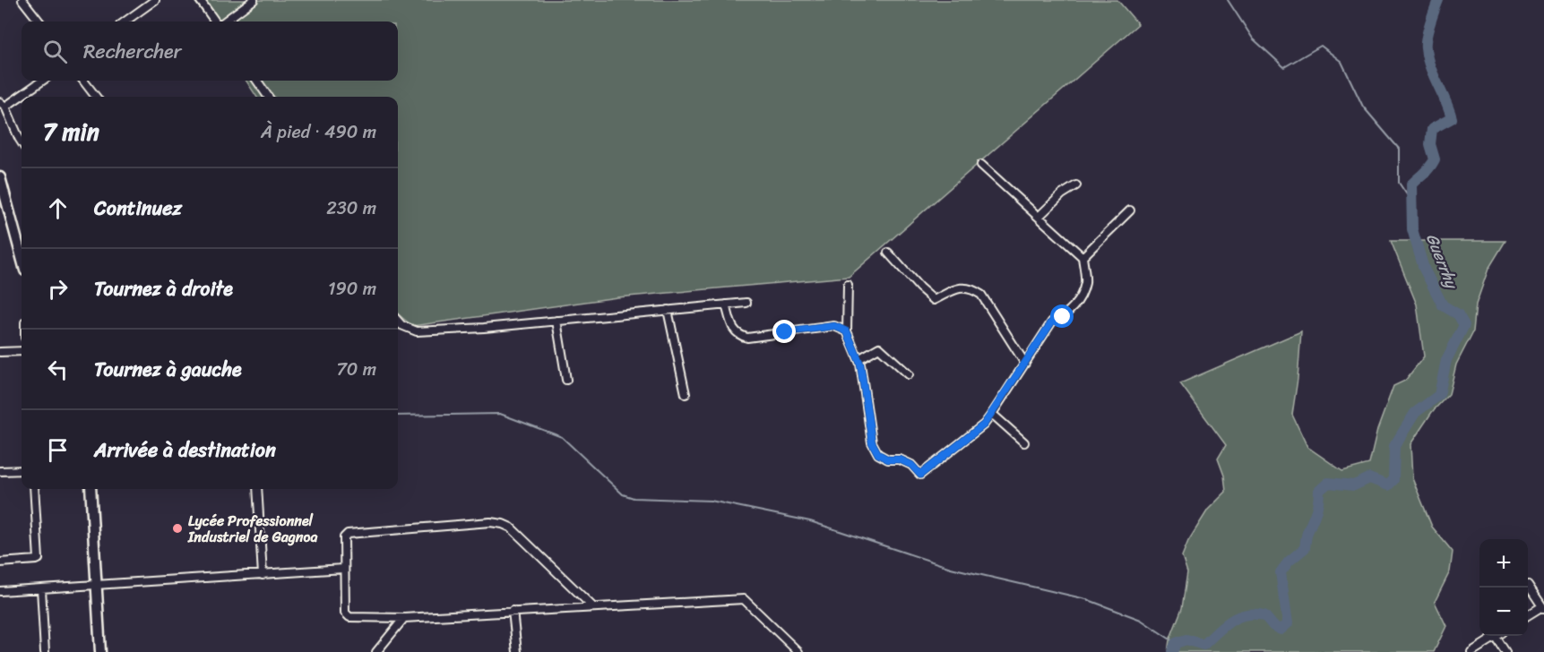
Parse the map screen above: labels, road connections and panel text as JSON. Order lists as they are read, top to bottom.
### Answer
{
  "water": ["Guerrhy"],
  "places": ["Lycée Professionnel Industriel de Gagnoa"],
  "page": {
    "search": "Rechercher",
    "heading": ["7 min", "À pied · 490 m"],
    "list": [
      ["Continuez", "230 m"],
      ["Tournez à droite", "190 m"],
      ["Tournez à gauche", "70 m"],
      "Arrivée à destination"
    ],
    "map_buttons": ["+", "−"]
  }
}
